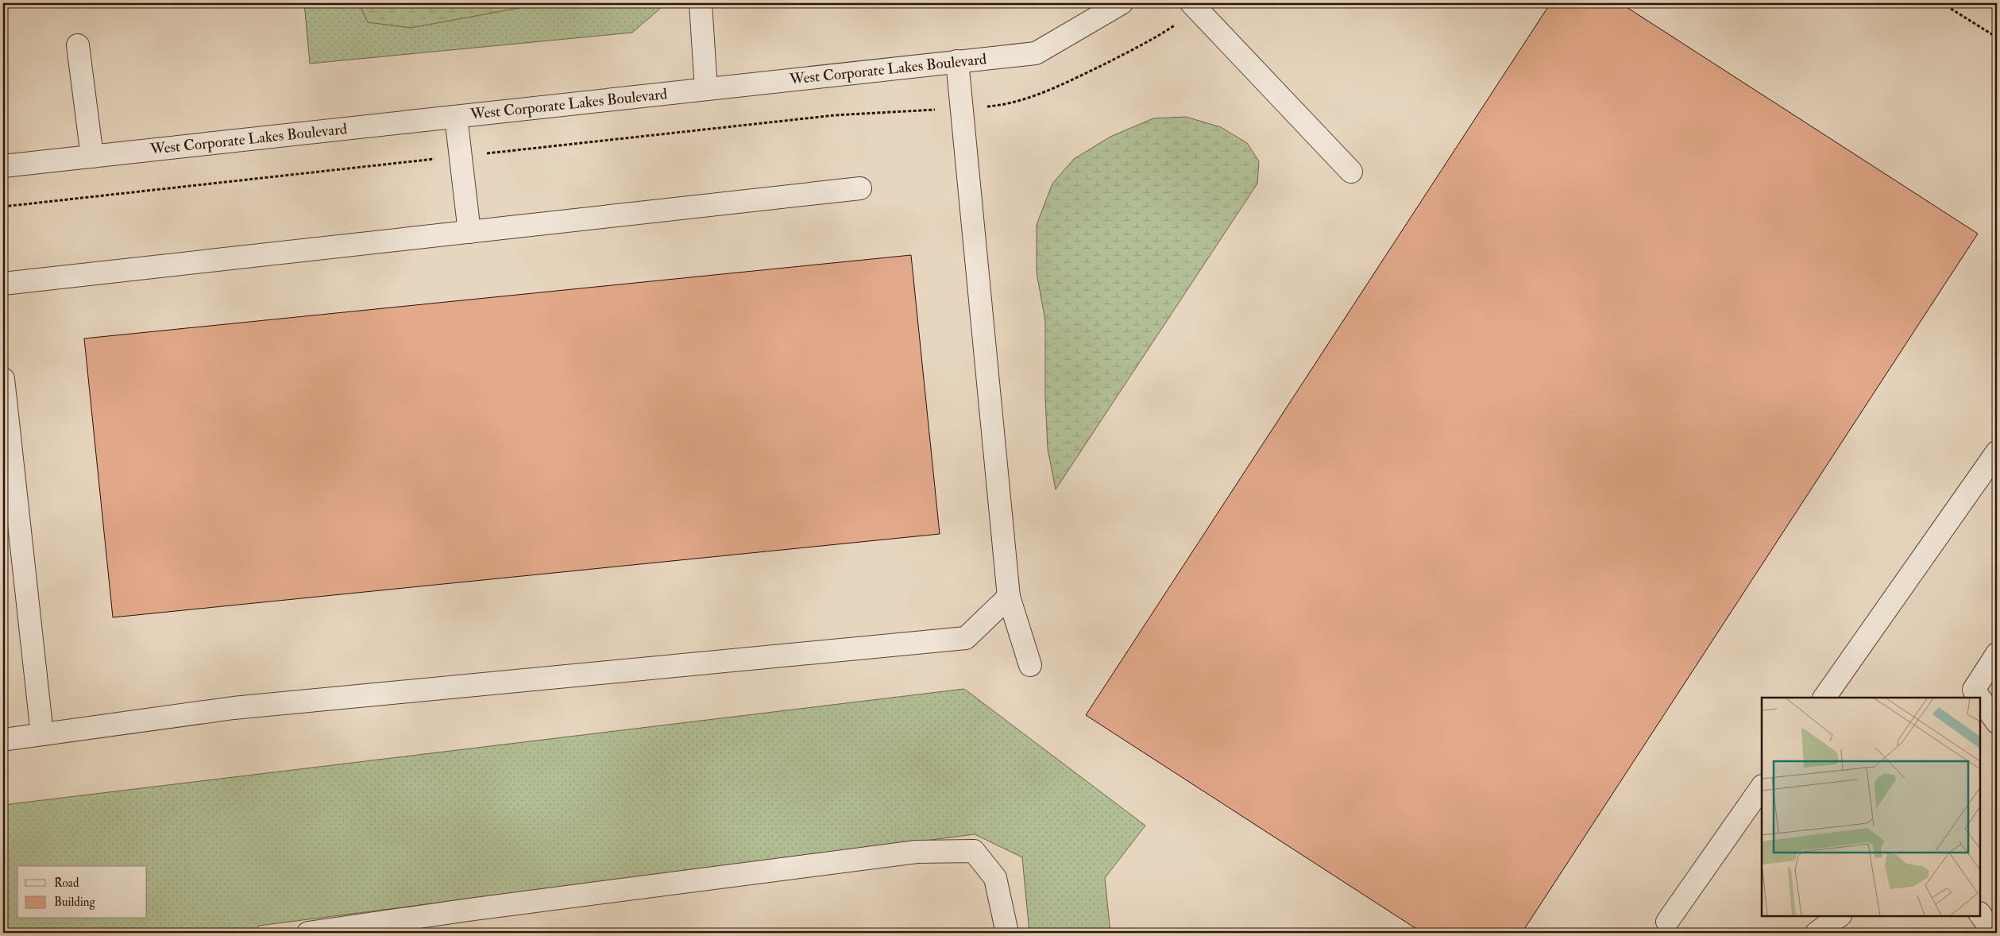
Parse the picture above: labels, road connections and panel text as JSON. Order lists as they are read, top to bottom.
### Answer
{
  "streets": {
    "street": ["West Corporate Lakes Boulevard"]
  },
  "legend": ["Road", "Building"]
}
